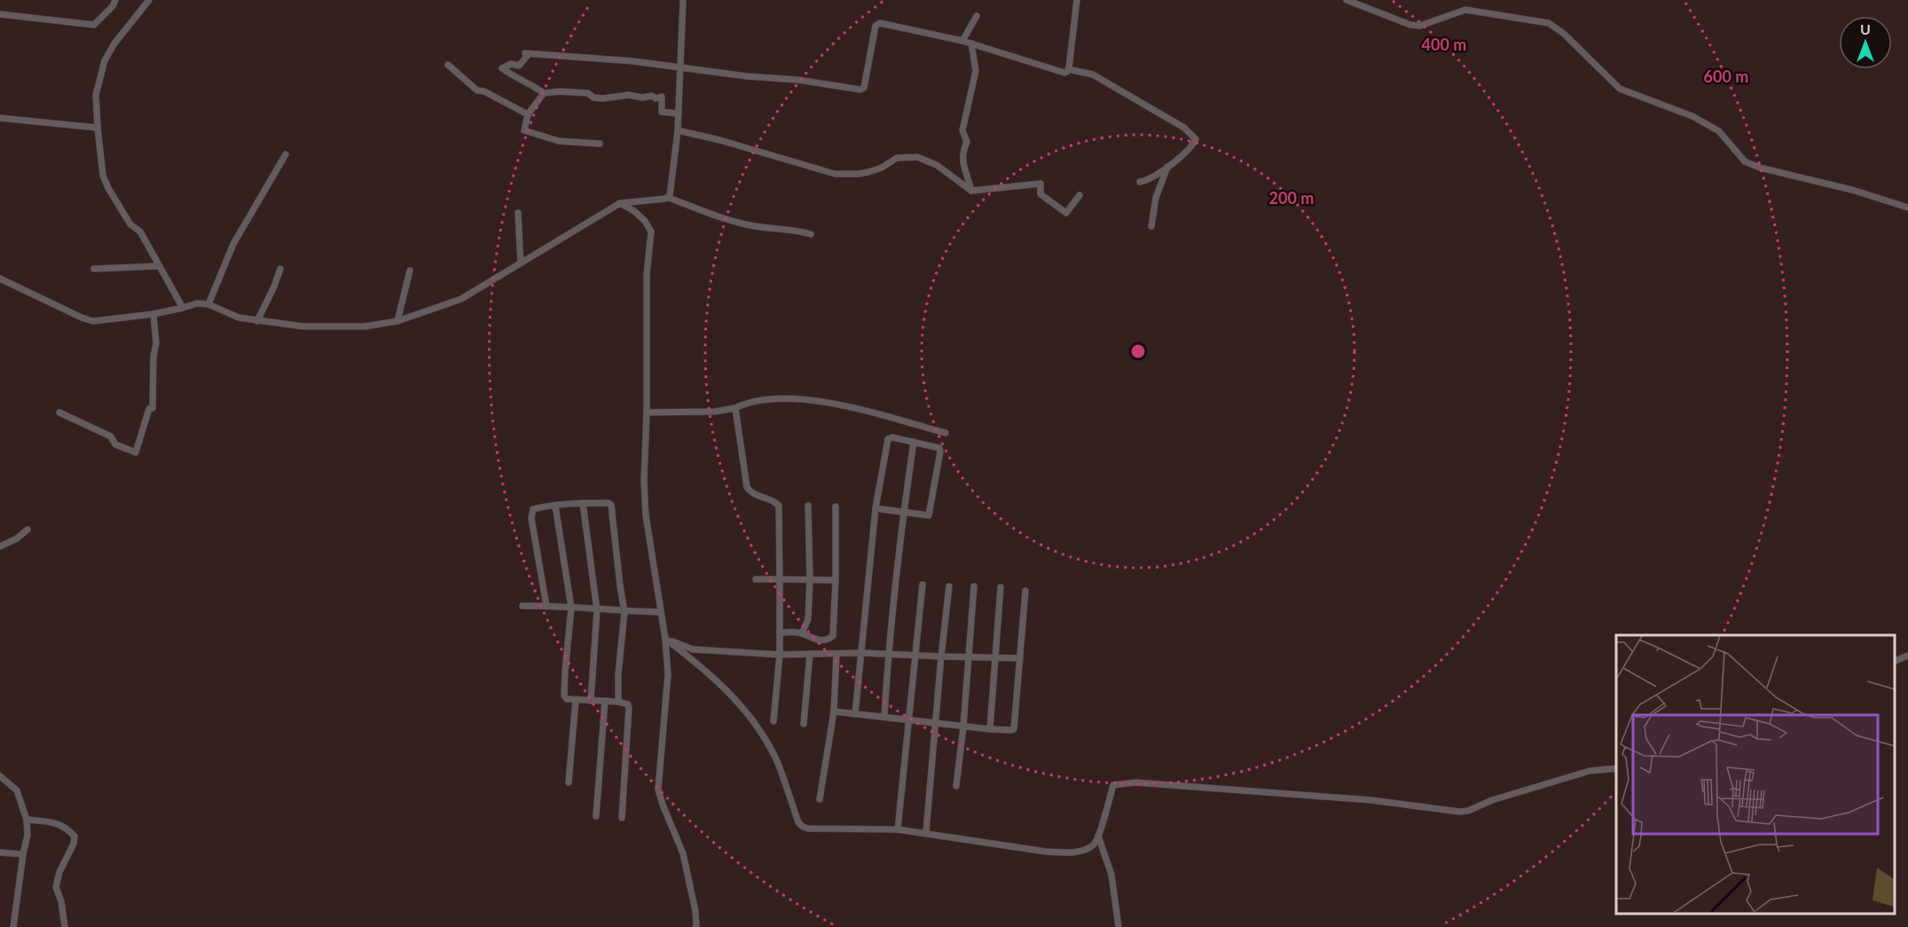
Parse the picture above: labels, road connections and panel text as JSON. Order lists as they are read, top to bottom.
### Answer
{
  "north": "top",
  "rings": ["400 m", "600 m", "200 m"]
}
